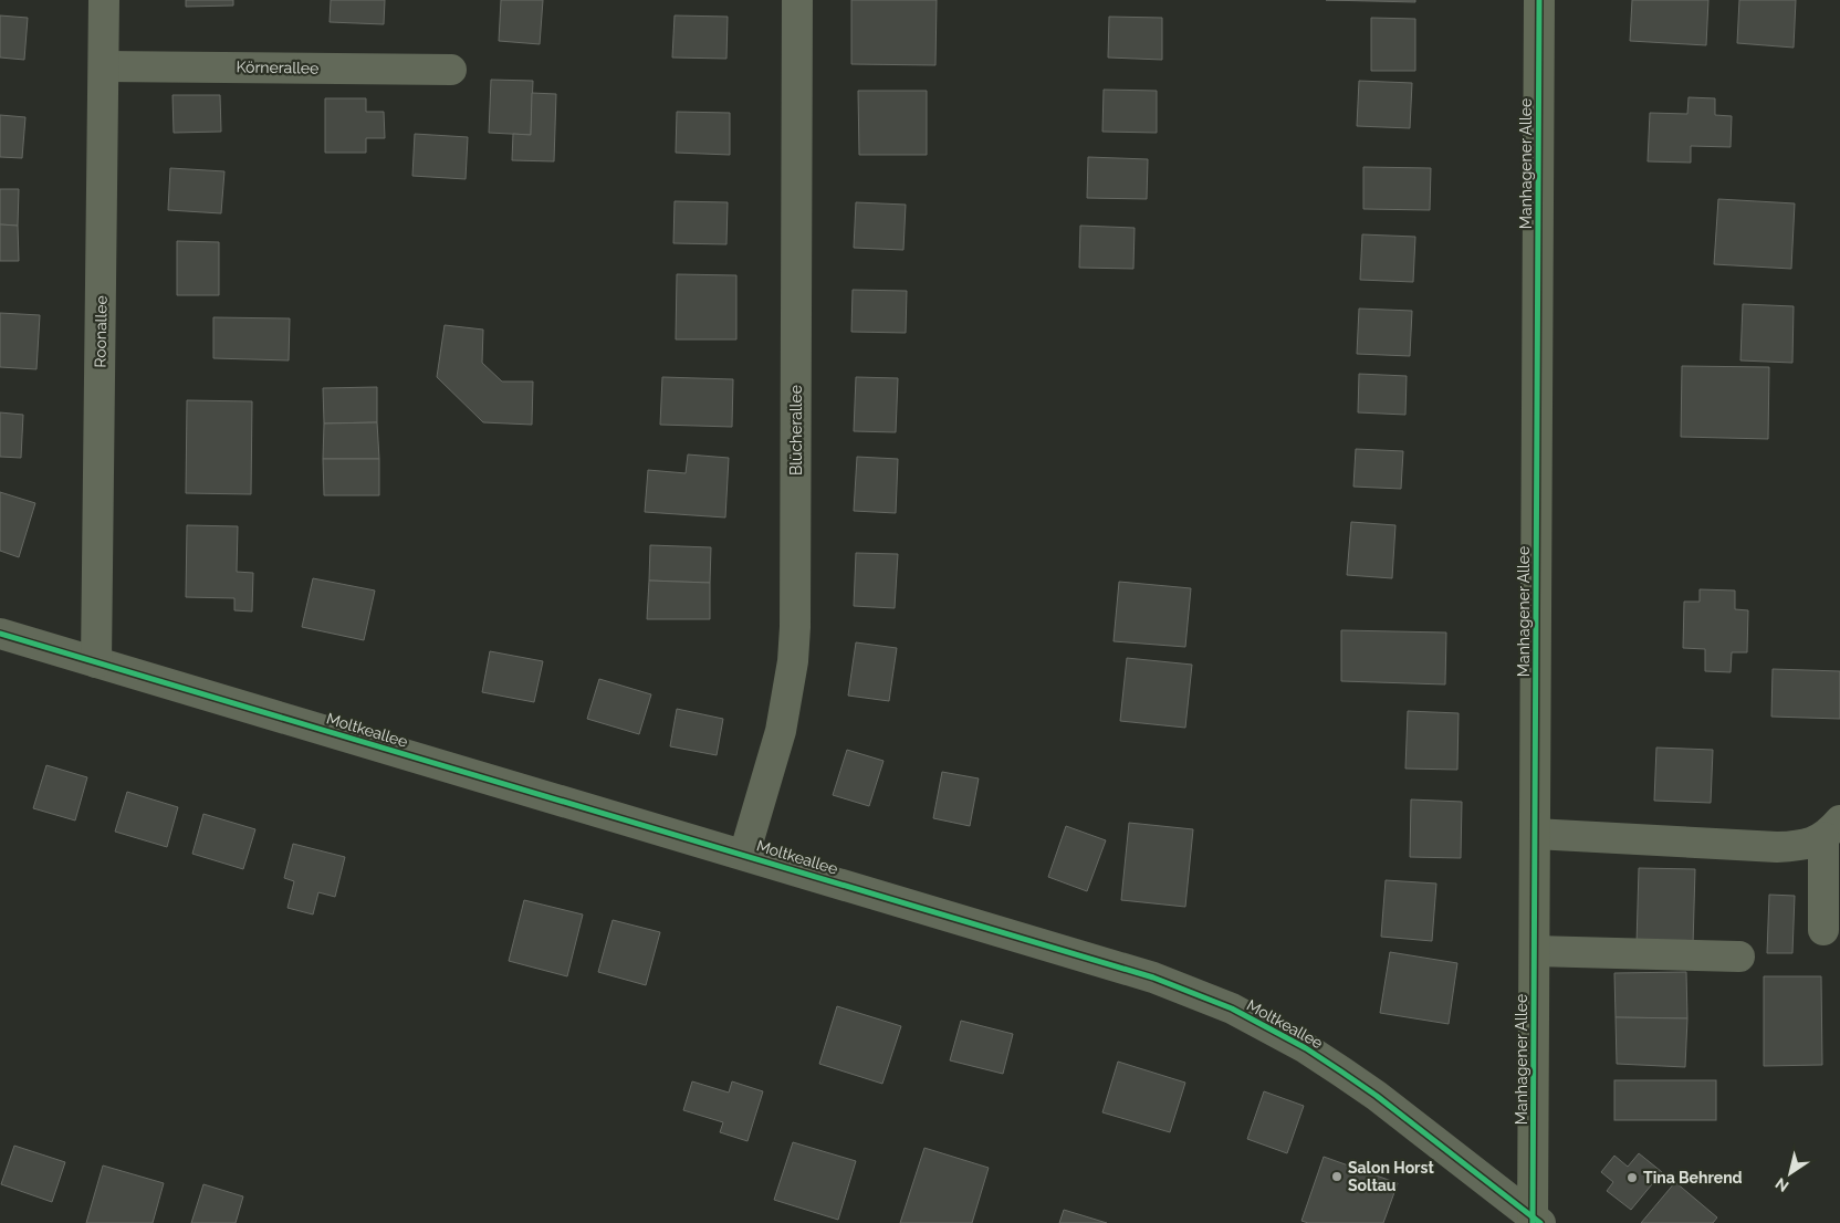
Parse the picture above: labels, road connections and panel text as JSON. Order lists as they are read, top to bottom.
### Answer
{
  "streets": {
    "main road": ["Manhagener Allee"],
    "street": [
      "Körnerallee",
      "Roonallee",
      "Blücherallee",
      "Moltkeallee"
    ]
  },
  "crossings": [
    ["Körnerallee", "Roonallee"],
    ["Manhagener Allee", "Moltkeallee"],
    ["Roonallee", "Moltkeallee"],
    ["Blücherallee", "Moltkeallee"]
  ],
  "places": ["Salon Horst Soltau", "Tina Behrend"],
  "north": "bottom left"
}
